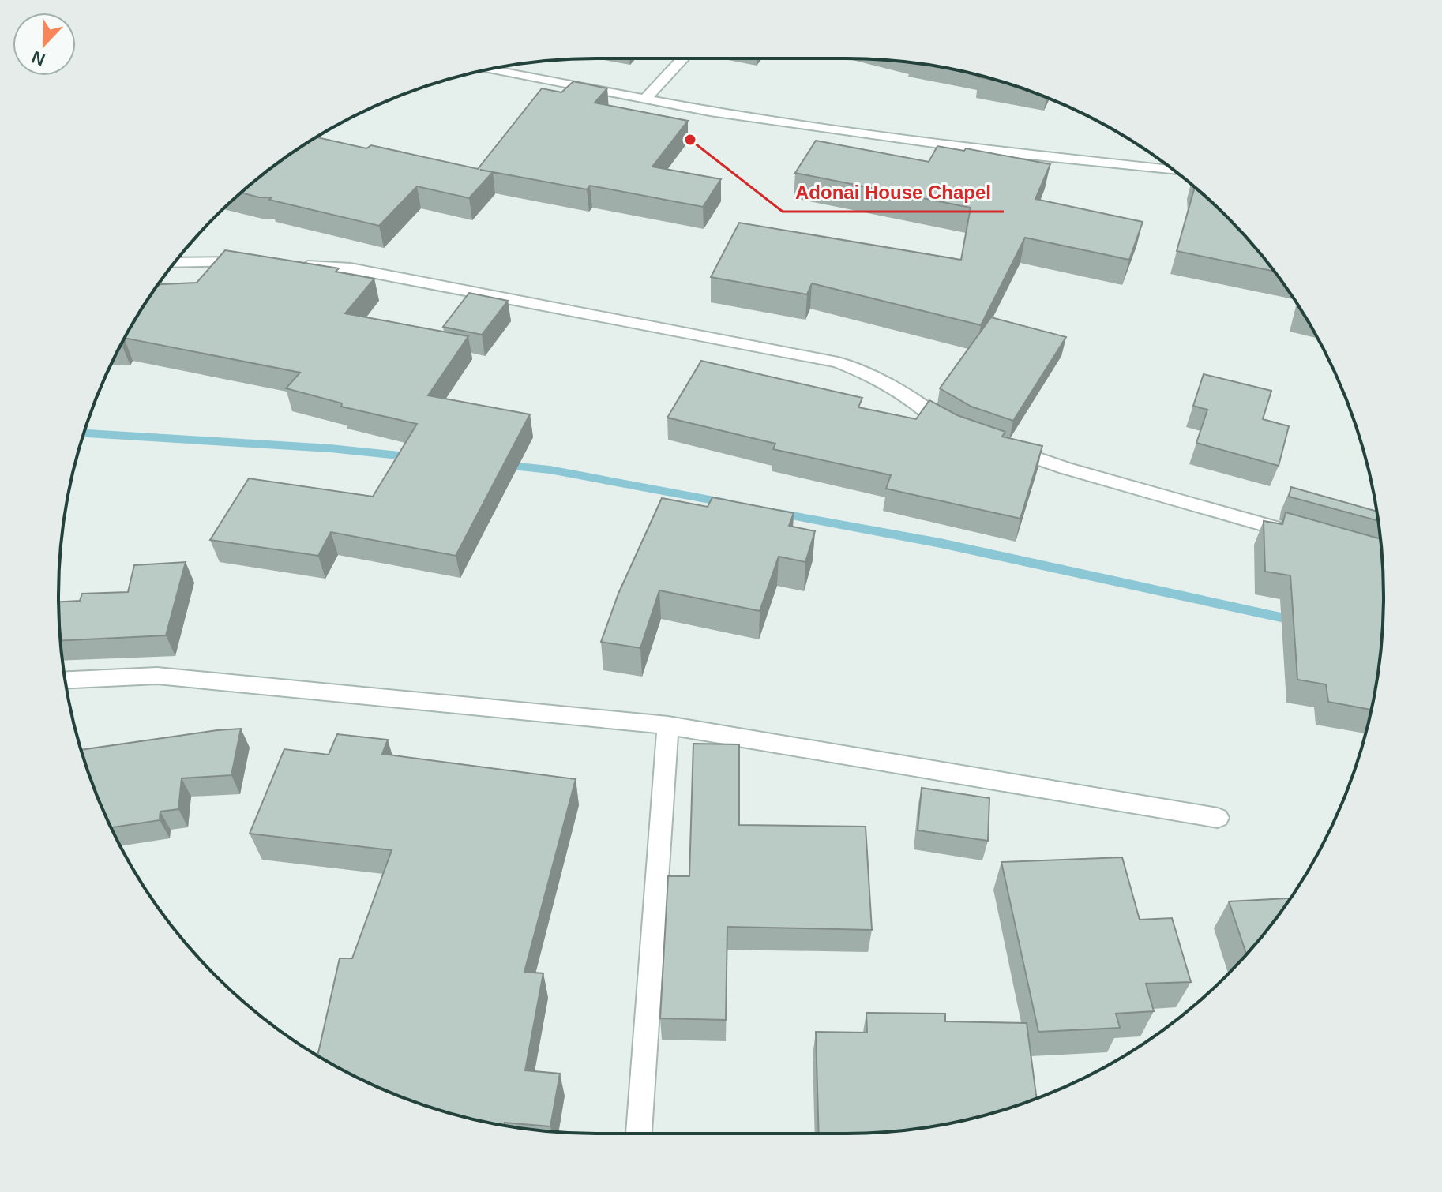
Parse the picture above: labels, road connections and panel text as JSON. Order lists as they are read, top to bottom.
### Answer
{
  "places": ["Adonai House Chapel"],
  "north": "bottom"
}
